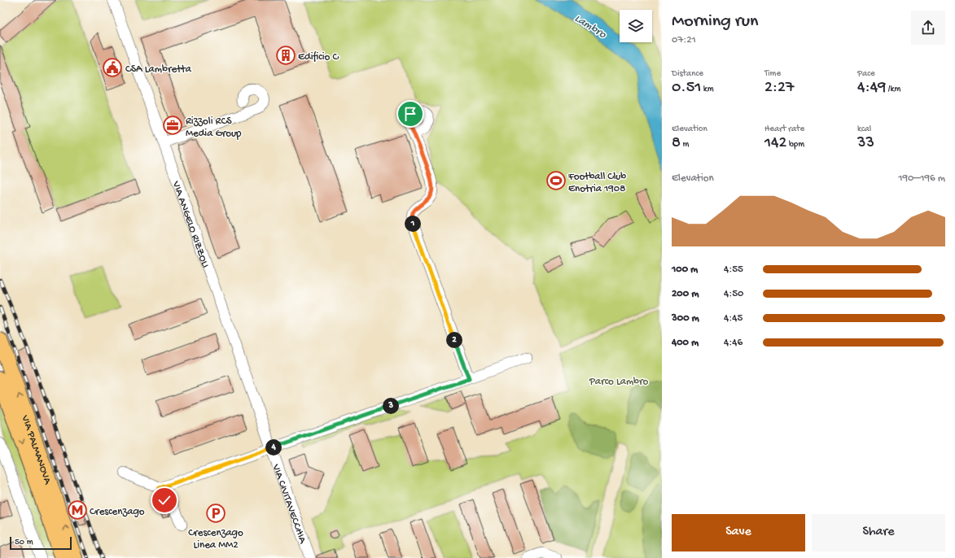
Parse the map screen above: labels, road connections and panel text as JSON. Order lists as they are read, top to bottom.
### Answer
{
  "streets": {
    "highway": ["VIA PALMANOVA"],
    "street": ["VIA ANGELO RIZZOLI", "VIA CIVITAVECCHIA"]
  },
  "crossings": [
    ["VIA ANGELO RIZZOLI", "VIA CIVITAVECCHIA"]
  ],
  "water": ["Lambro"],
  "parks": ["Parco Lambro"],
  "places": {
    "building": ["Edificio C"],
    "public building": ["CSA Lambretta"],
    "office": ["Rizzoli RCS Media Group"],
    "sports": ["Football Club Enotria 1908"],
    "metro station": ["Crescenzago"],
    "parking": ["Crescenzago Linea MM2"]
  },
  "scale_bar": "50 m",
  "page": {
    "heading": ["Morning run", "07:21"],
    "stats": [
      ["Distance", "0.51 km"],
      ["Time", "2:27"],
      ["Pace", "4:49 /km"],
      ["Elevation", "8 m"],
      ["Heart rate", "142 bpm"],
      ["kcal", "33"]
    ],
    "chart": ["Elevation", "190–196 m"],
    "pins": [
      "1",
      "2",
      "3",
      "4"
    ],
    "list": [
      {
        "name": "100 m",
        "note": "4:55"
      },
      {
        "name": "200 m",
        "note": "4:50"
      },
      {
        "name": "300 m",
        "note": "4:45"
      },
      {
        "name": "400 m",
        "note": "4:46"
      }
    ],
    "buttons": ["Save", "Share"],
    "scale": "50 m"
  }
}
